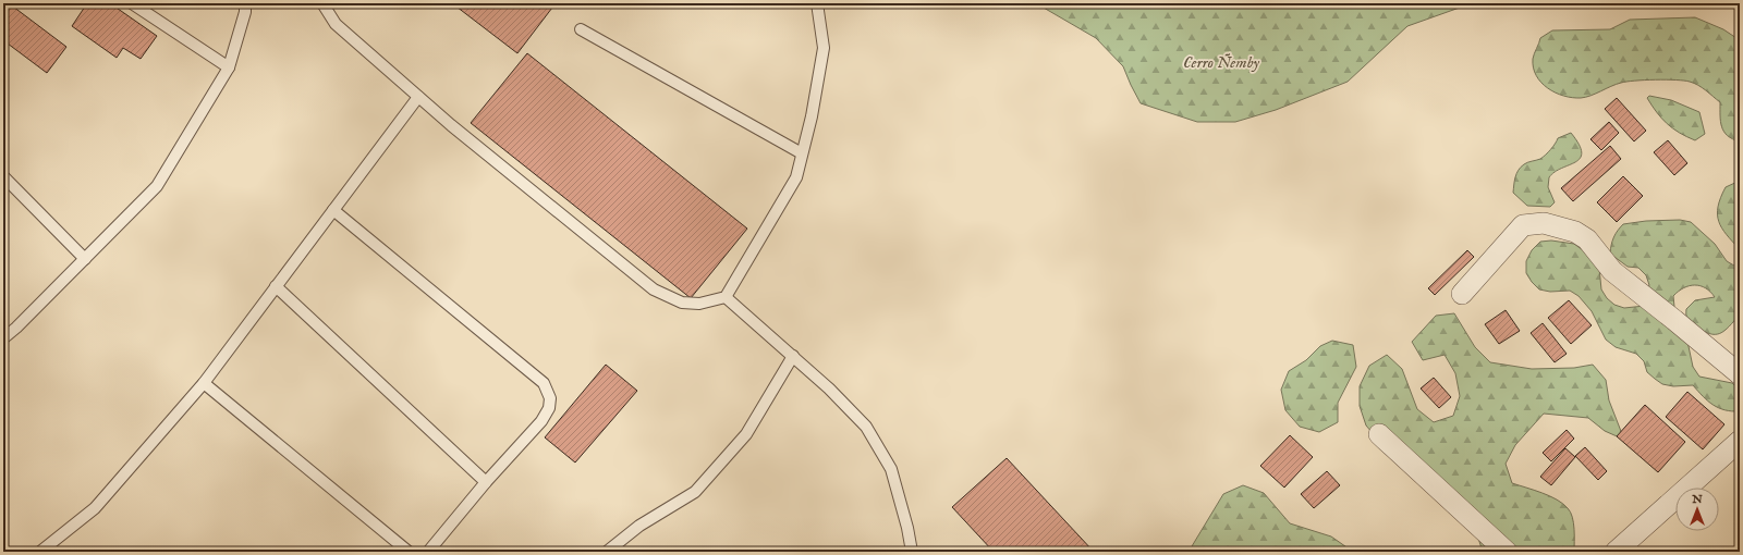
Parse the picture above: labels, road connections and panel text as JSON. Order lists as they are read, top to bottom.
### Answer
{
  "parks": ["Cerro Ñemby"],
  "north": "top"
}
